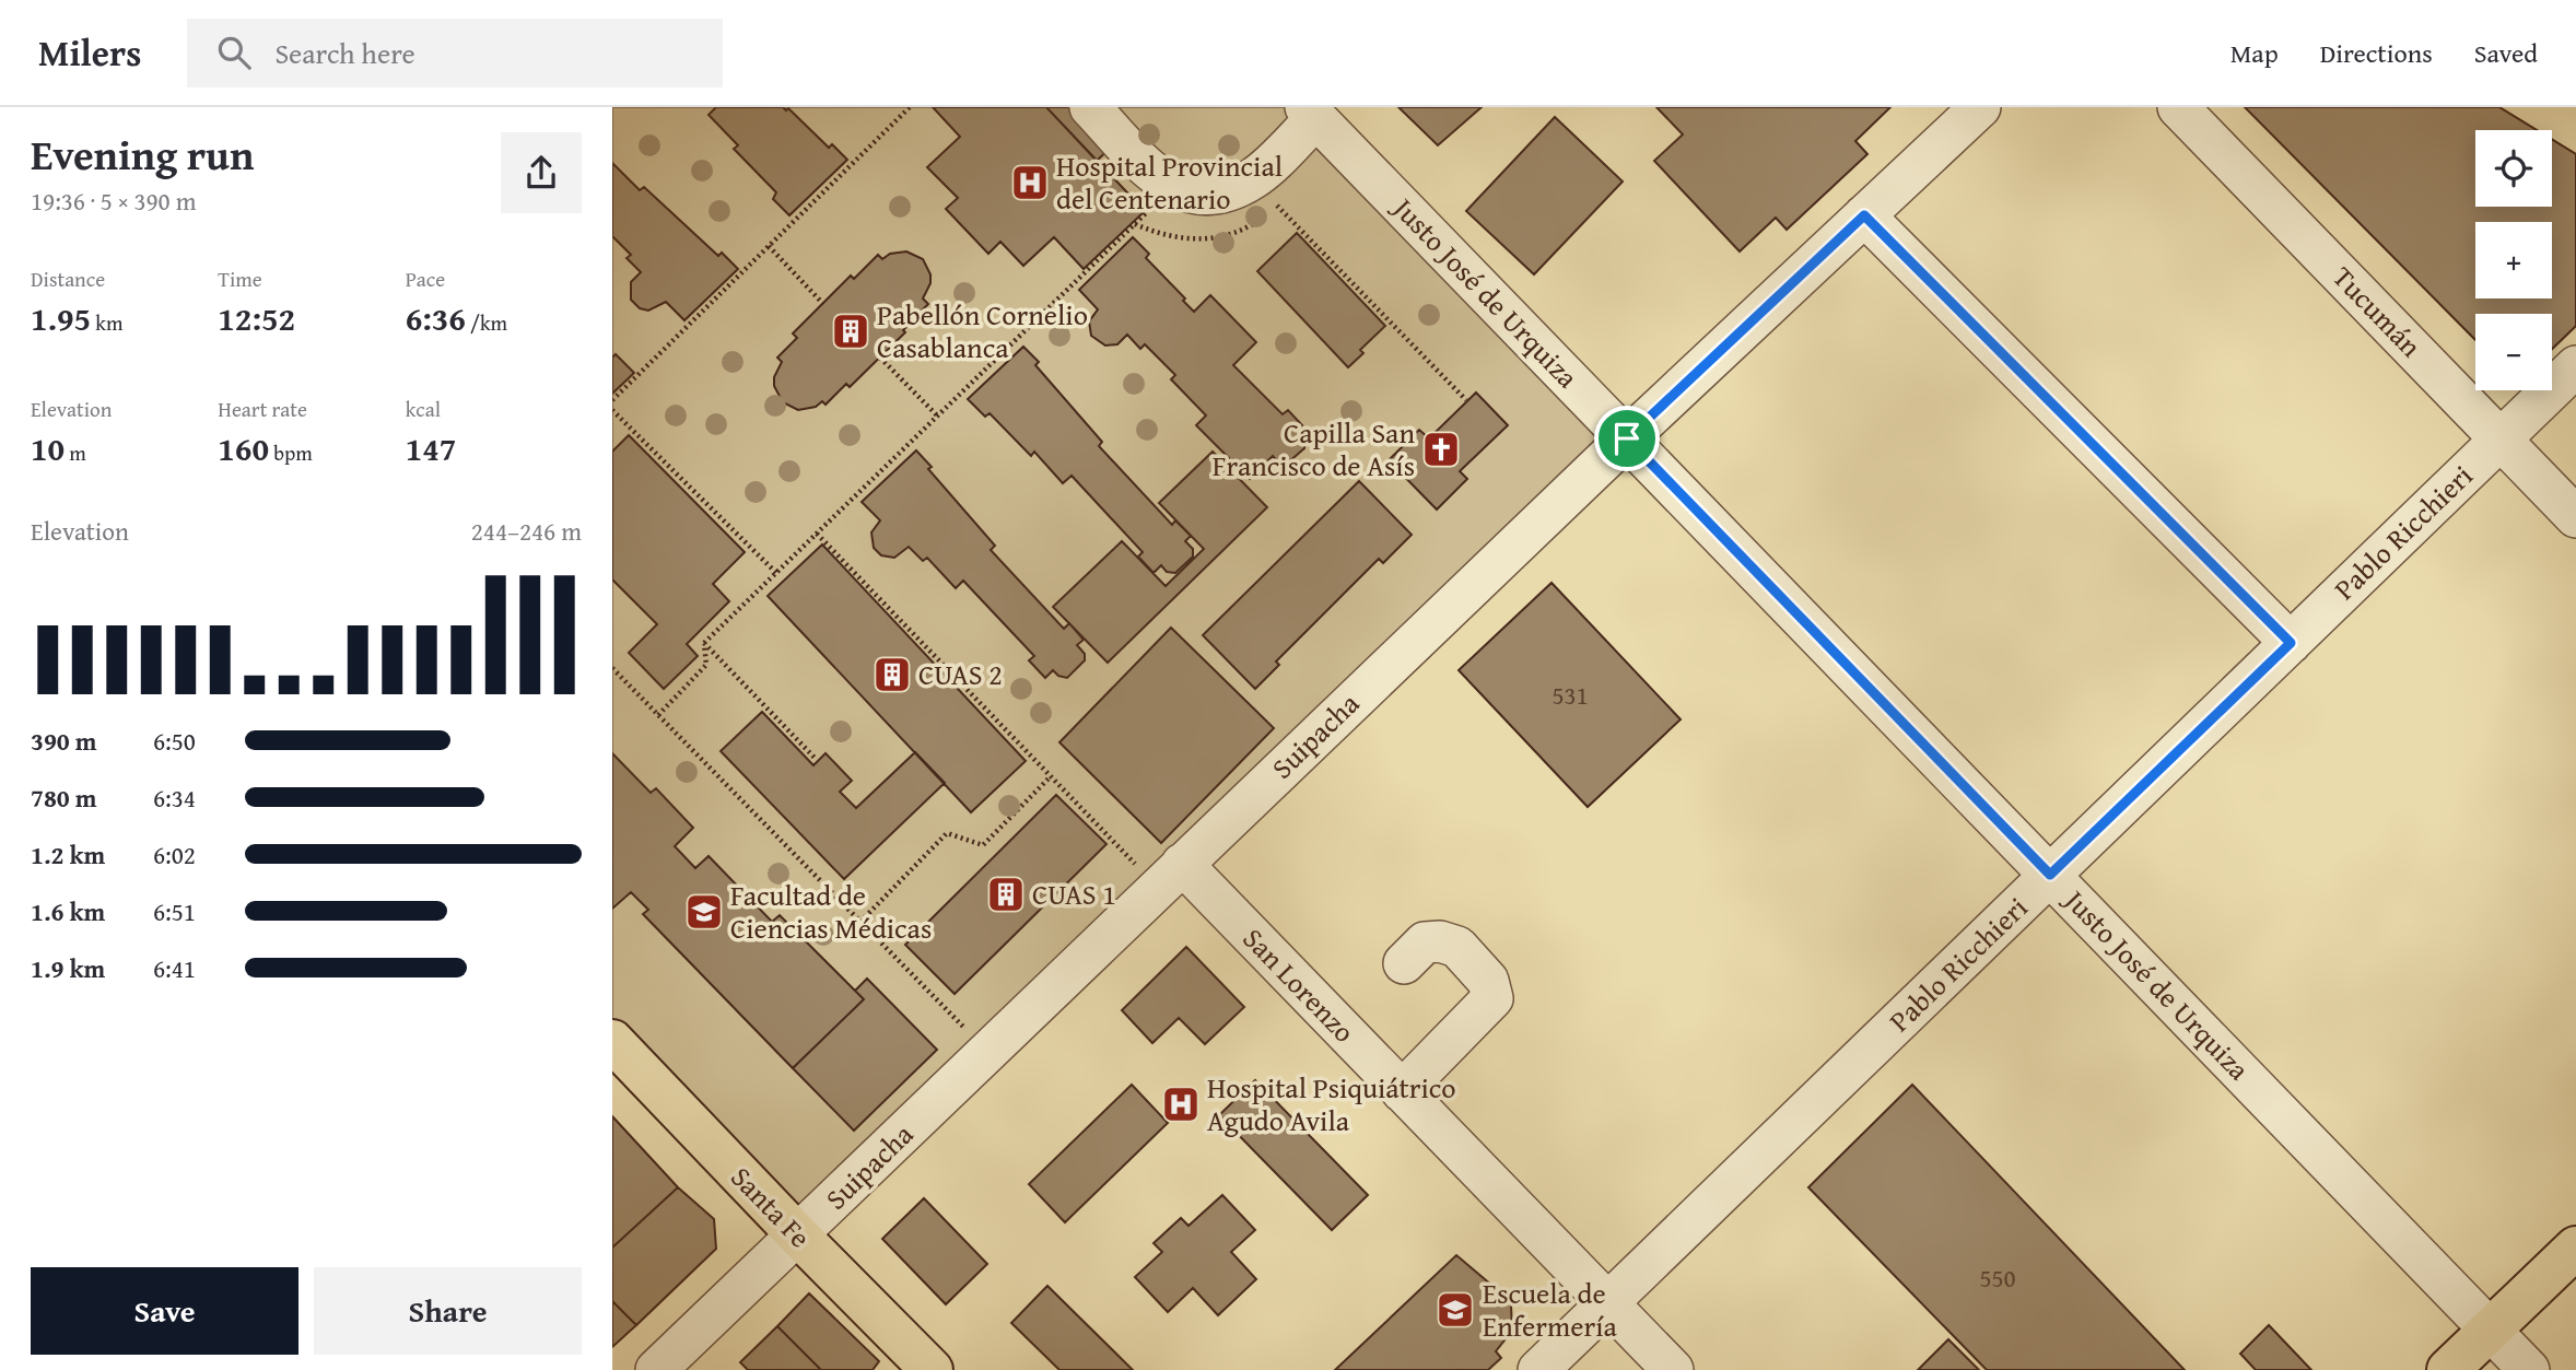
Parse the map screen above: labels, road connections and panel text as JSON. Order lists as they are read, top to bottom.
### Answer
{
  "streets": {
    "main road": ["Santa Fe"],
    "street": [
      "Justo José de Urquiza",
      "Tucumán",
      "Pablo Ricchieri",
      "Suipacha",
      "San Lorenzo"
    ]
  },
  "crossings": [
    ["Justo José de Urquiza", "Pablo Ricchieri"],
    ["Justo José de Urquiza", "Suipacha"],
    ["Tucumán", "Pablo Ricchieri"],
    ["Pablo Ricchieri", "San Lorenzo"],
    ["Suipacha", "San Lorenzo"],
    ["Suipacha", "Santa Fe"]
  ],
  "places": {
    "hospital": ["Hospital Provincial del Centenario", "Hospital Psiquiátrico Agudo Avila"],
    "building": ["Pabellón Cornelio Casablanca", "CUAS 2", "CUAS 1"],
    "church": ["Capilla San Francisco de Asís"],
    "school or university": ["Facultad de Ciencias Médicas", "Escuela de Enfermería"]
  },
  "house_numbers": ["531", "550"],
  "page": {
    "header": "Milers",
    "search": "Search here",
    "nav": ["Map", "Directions", "Saved"],
    "heading": ["Evening run", "19:36 · 5 × 390 m"],
    "map_buttons": ["+", "−"],
    "stats": [
      ["Distance", "1.95 km"],
      ["Time", "12:52"],
      ["Pace", "6:36 /km"],
      ["Elevation", "10 m"],
      ["Heart rate", "160 bpm"],
      ["kcal", "147"]
    ],
    "chart": ["Elevation", "244–246 m"],
    "list": [
      {
        "name": "390 m",
        "note": "6:50"
      },
      {
        "name": "780 m",
        "note": "6:34"
      },
      {
        "name": "1.2 km",
        "note": "6:02"
      },
      {
        "name": "1.6 km",
        "note": "6:51"
      },
      {
        "name": "1.9 km",
        "note": "6:41"
      }
    ],
    "buttons": ["Save", "Share"]
  }
}
